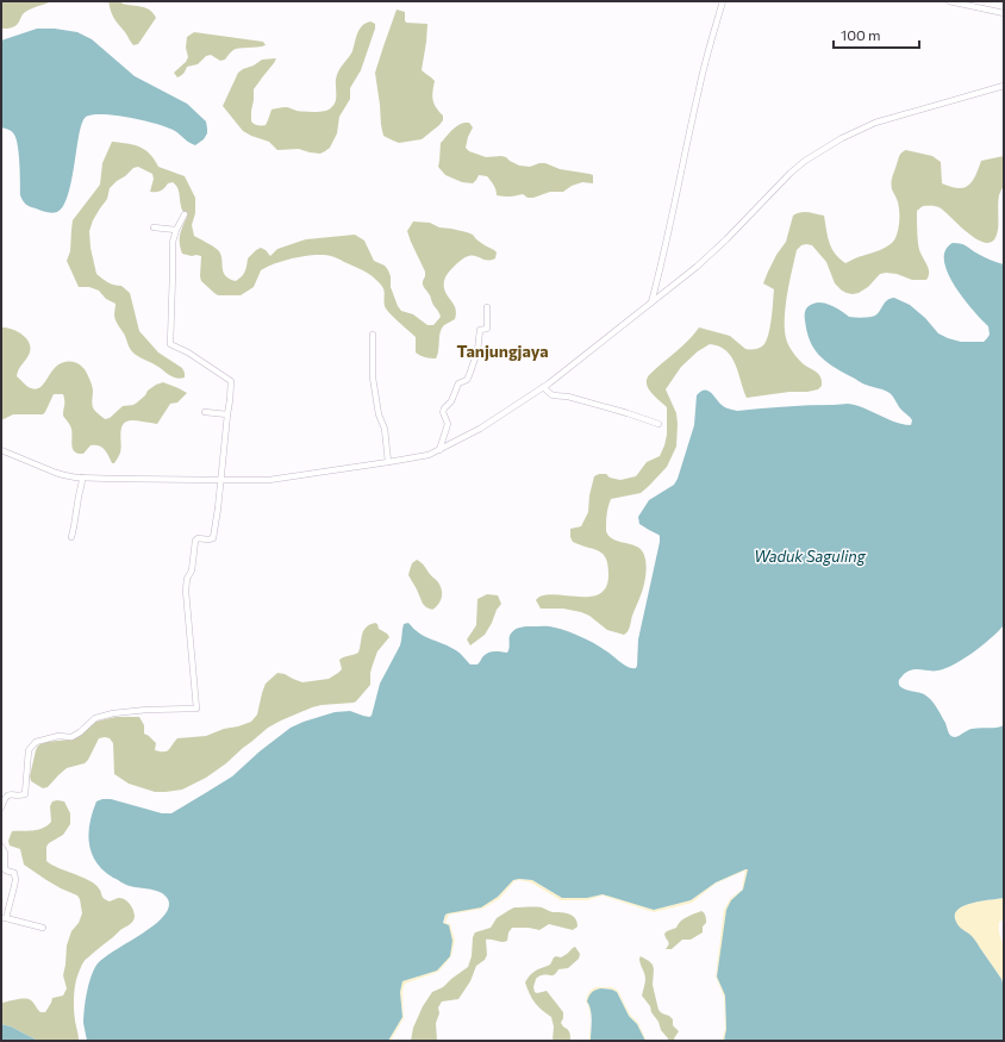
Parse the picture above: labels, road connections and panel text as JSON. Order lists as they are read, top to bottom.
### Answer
{
  "districts": ["Tanjungjaya"],
  "water": ["Waduk Saguling"],
  "scale_bar": "100 m"
}
